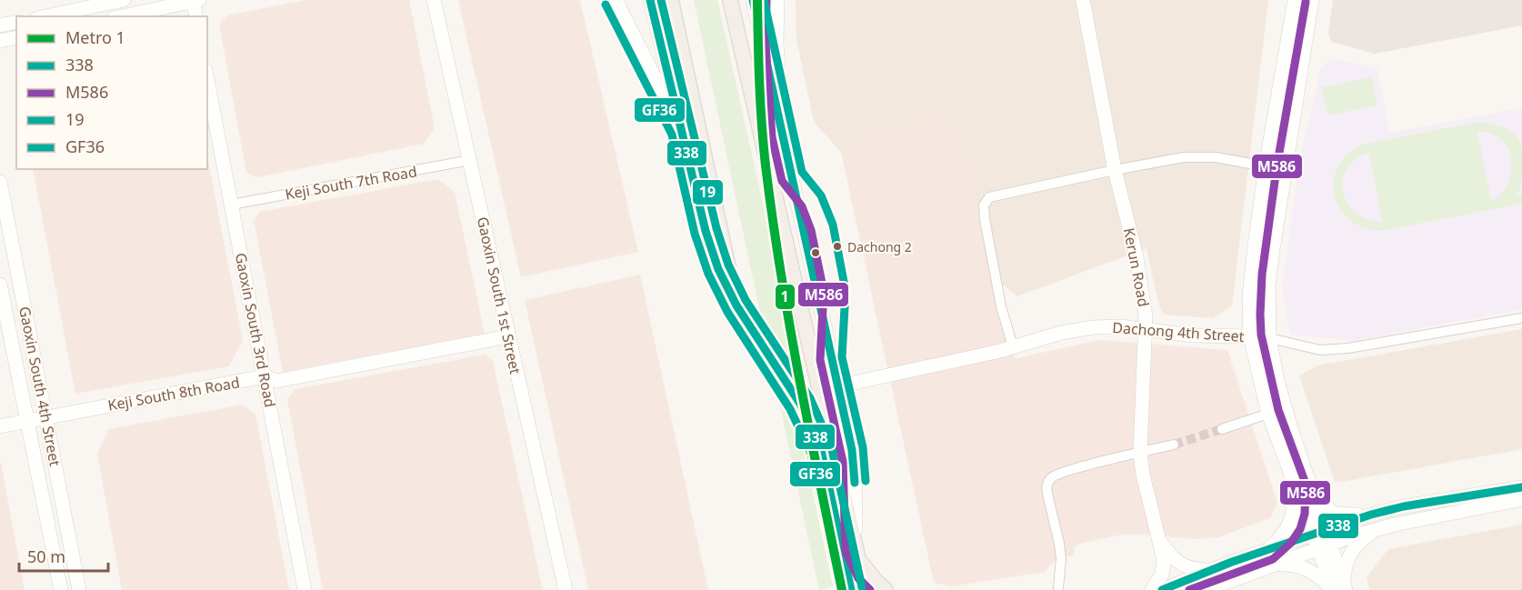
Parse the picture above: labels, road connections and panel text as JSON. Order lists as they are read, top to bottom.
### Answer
{
  "streets": {
    "street": [
      "Keji South 7th Road",
      "Kerun Road",
      "Gaoxin South 1st Street",
      "Gaoxin South 3rd Road",
      "Dachong 4th Street",
      "Gaoxin South 4th Street",
      "Keji South 8th Road"
    ]
  },
  "crossings": [
    ["Keji South 7th Road", "Gaoxin South 1st Street"],
    ["Keji South 7th Road", "Gaoxin South 3rd Road"],
    ["Kerun Road", "Dachong 4th Street"],
    ["Gaoxin South 1st Street", "Keji South 8th Road"],
    ["Gaoxin South 3rd Road", "Keji South 8th Road"],
    ["Gaoxin South 4th Street", "Keji South 8th Road"]
  ],
  "places": ["Dachong 2"],
  "lines": [
    "metro line 1",
    "transit line 338",
    "transit line M586",
    "transit line 19",
    "transit line GF36"
  ],
  "legend": [
    "Metro 1",
    "338",
    "M586",
    "19",
    "GF36"
  ],
  "scale_bar": "50 m"
}
